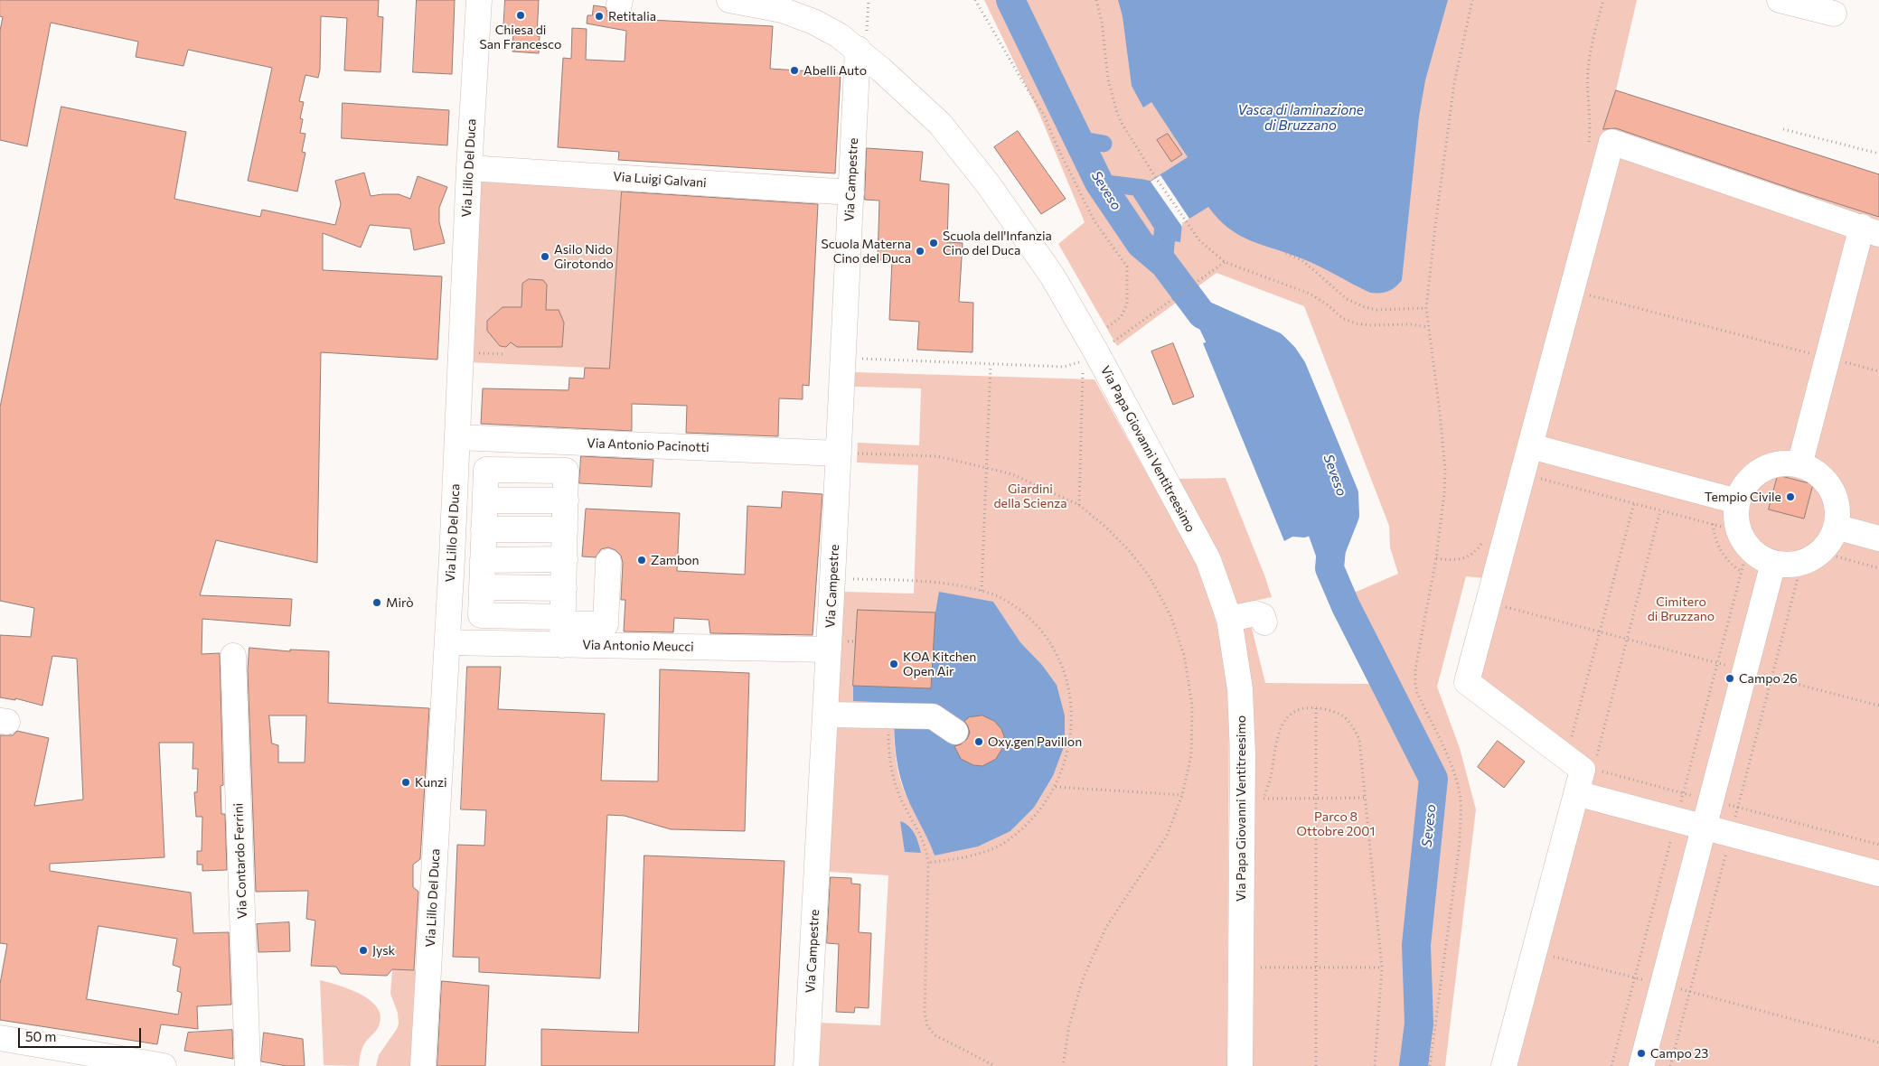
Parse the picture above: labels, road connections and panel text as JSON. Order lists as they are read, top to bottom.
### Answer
{
  "streets": {
    "street": [
      "Via Lillo Del Duca",
      "Via Luigi Galvani",
      "Via Campestre",
      "Via Antonio Pacinotti",
      "Via Papa Giovanni Ventitreesimo",
      "Via Antonio Meucci",
      "Via Contardo Ferrini"
    ]
  },
  "crossings": [
    ["Via Lillo Del Duca", "Via Luigi Galvani"],
    ["Via Lillo Del Duca", "Via Antonio Pacinotti"],
    ["Via Lillo Del Duca", "Via Antonio Meucci"],
    ["Via Luigi Galvani", "Via Campestre"],
    ["Via Campestre", "Via Antonio Pacinotti"],
    ["Via Campestre", "Via Papa Giovanni Ventitreesimo"],
    ["Via Campestre", "Via Antonio Meucci"]
  ],
  "water": ["Vasca di laminazione di Bruzzano", "Seveso"],
  "parks": ["Giardini della Scienza", "Cimitero di Bruzzano", "Parco 8 Ottobre 2001"],
  "places": [
    "Chiesa di San Francesco",
    "Retitalia",
    "Abelli Auto",
    "Scuola dell'Infanzia Cino del Duca",
    "Scuola Materna Cino del Duca",
    "Asilo Nido Girotondo",
    "Tempio Civile",
    "Zambon",
    "Mirò",
    "KOA Kitchen Open Air",
    "Campo 26",
    "Oxy.gen Pavillon",
    "Kunzi",
    "Jysk",
    "Campo 23"
  ],
  "scale_bar": "50 m"
}
